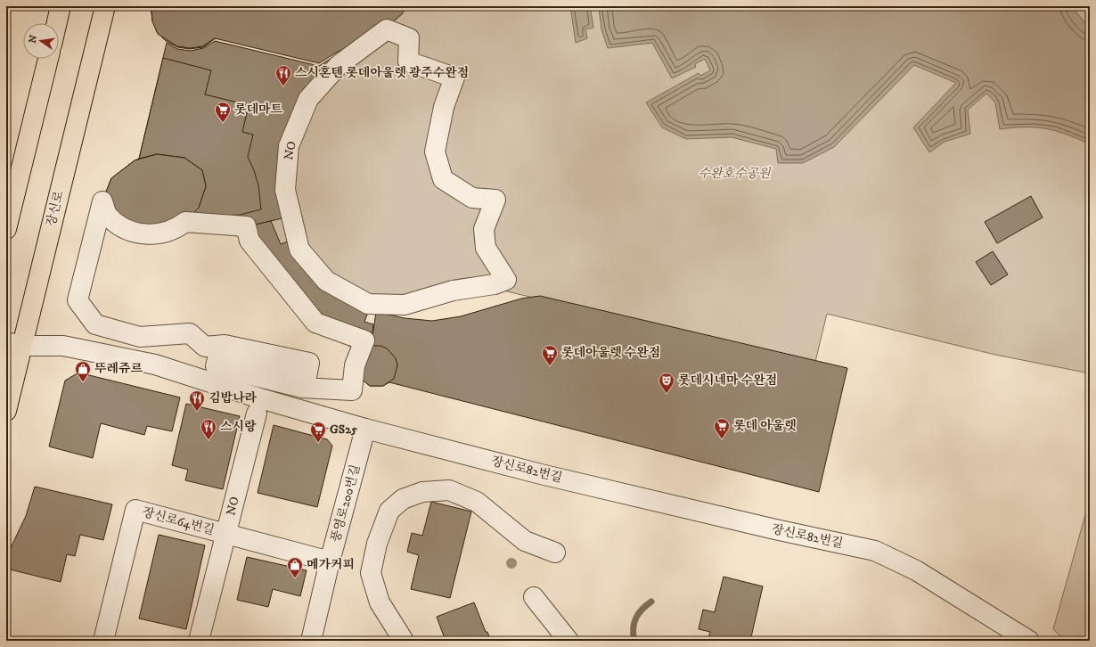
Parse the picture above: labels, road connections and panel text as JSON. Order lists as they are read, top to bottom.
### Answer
{
  "streets": {
    "main road": ["장신로"],
    "street": [
      "NO",
      "장신로82번길",
      "풍영로200번길",
      "장신로64번길"
    ]
  },
  "crossings": [
    ["NO", "장신로64번길"],
    ["장신로", "장신로82번길"],
    ["장신로82번길", "풍영로200번길"],
    ["풍영로200번길", "장신로64번길"]
  ],
  "parks": ["수완호수공원"],
  "places": {
    "restaurant": ["스시혼텐 롯데아울렛 광주수완점", "김밥나라", "스시랑"],
    "supermarket": [
      "롯데마트",
      "롯데아울렛 수완점",
      "롯데 아울렛",
      "GS25"
    ],
    "shop": ["뚜레쥬르", "메가커피"],
    "theatre": ["롯데시네마 수완점"]
  },
  "north": "left"
}
